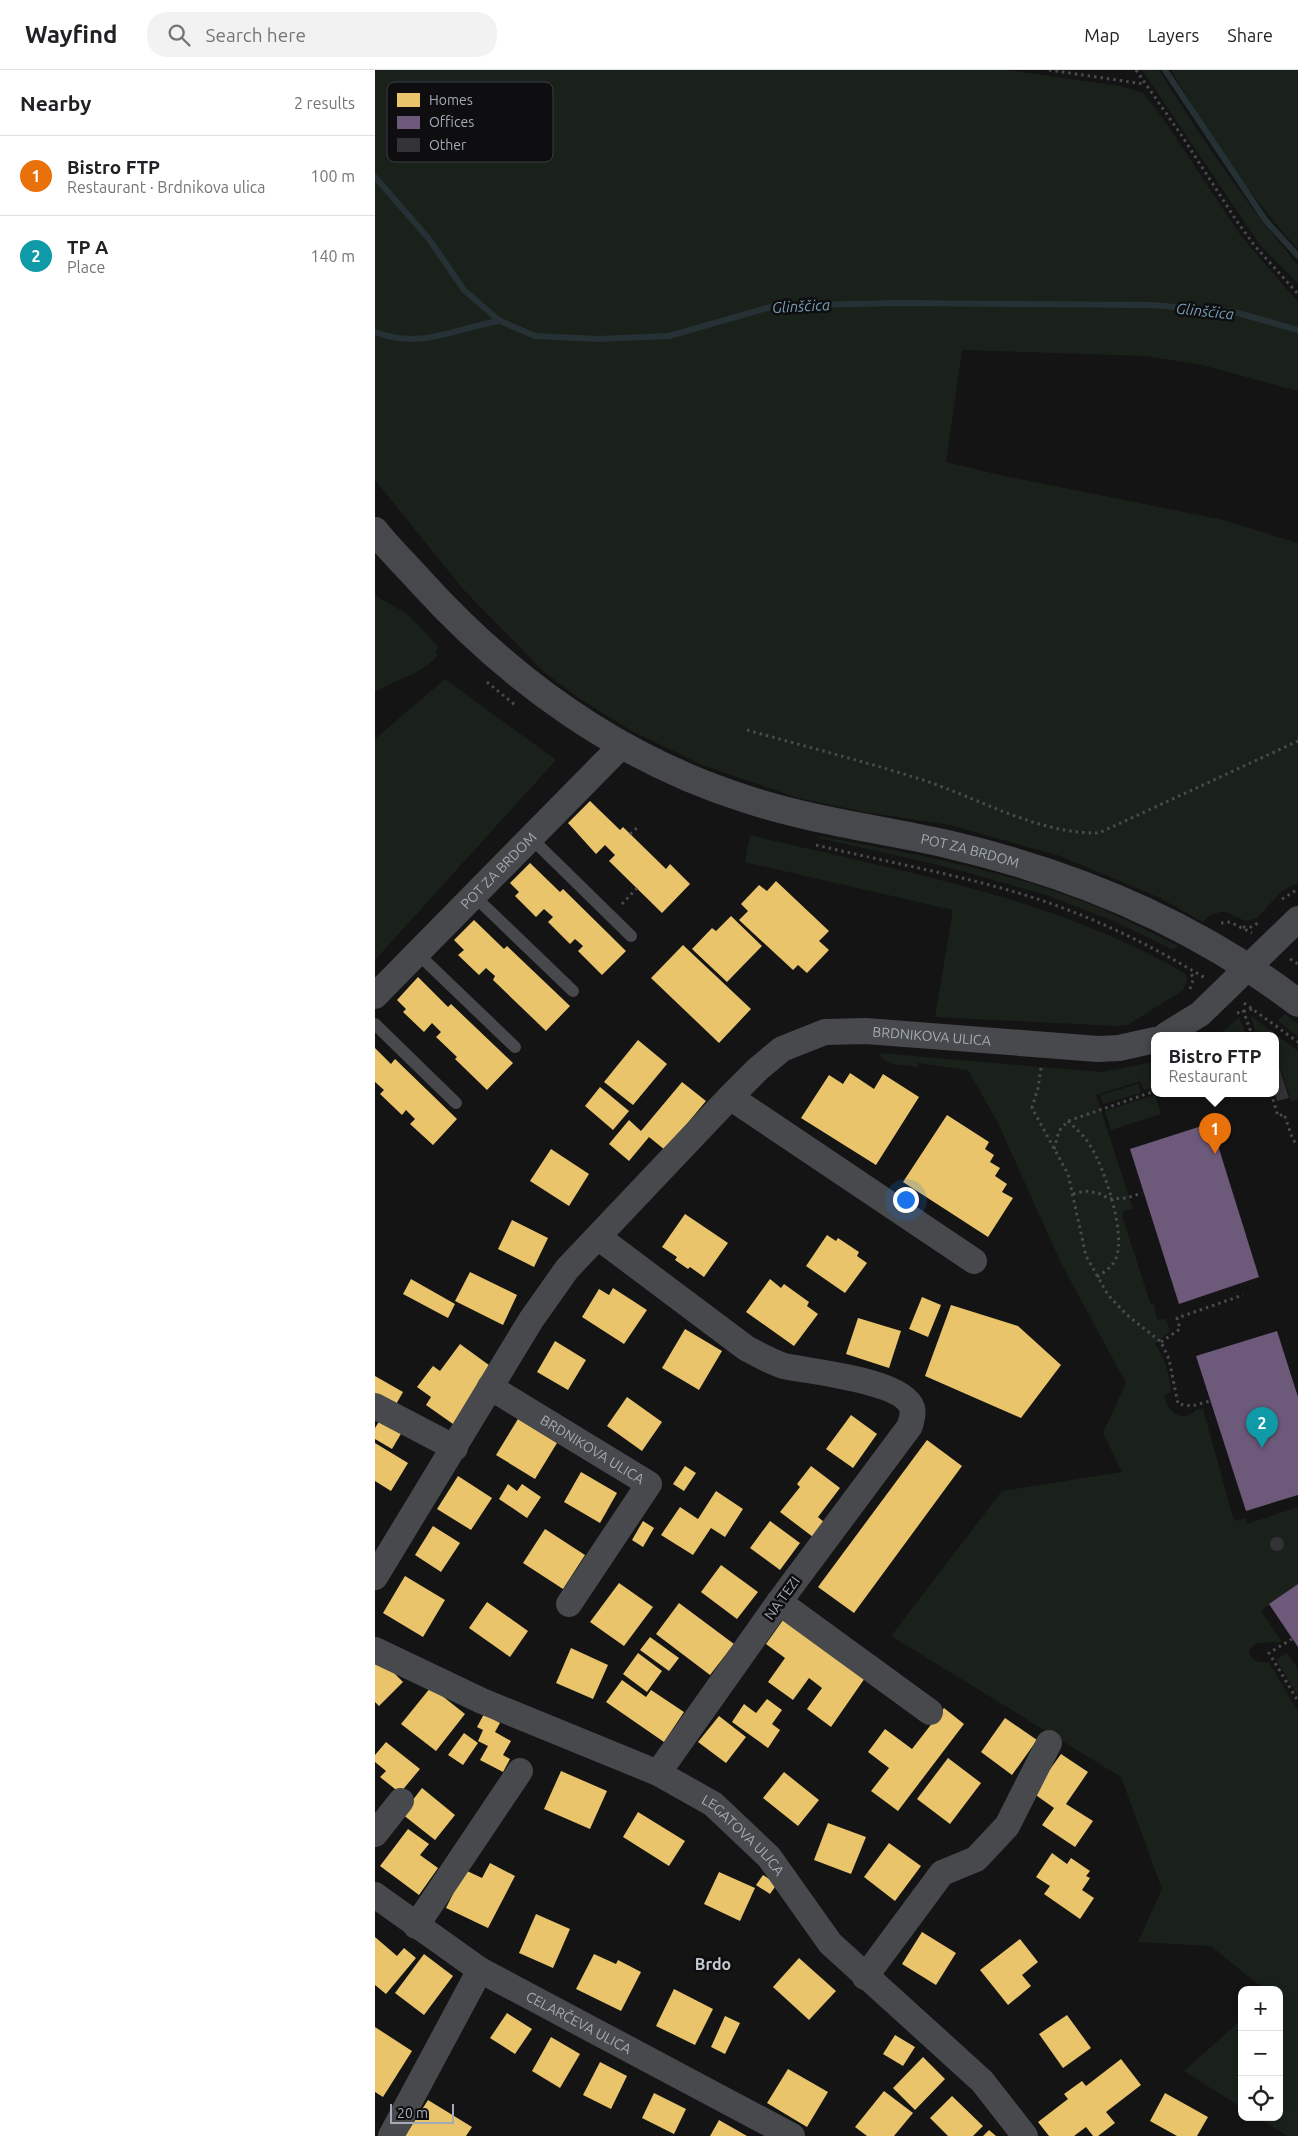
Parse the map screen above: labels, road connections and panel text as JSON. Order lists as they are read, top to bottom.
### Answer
{
  "streets": {
    "main road": ["POT ZA BRDOM"],
    "street": [
      "BRDNIKOVA ULICA",
      "NA TEZI",
      "LEGATOVA ULICA",
      "CELARČEVA ULICA"
    ]
  },
  "crossings": [
    ["BRDNIKOVA ULICA", "NA TEZI"],
    ["NA TEZI", "LEGATOVA ULICA"]
  ],
  "districts": ["Brdo"],
  "water": ["Glinščica"],
  "legend": ["Homes", "Offices", "Other"],
  "scale_bar": "20 m",
  "page": {
    "header": "Wayfind",
    "search": "Search here",
    "nav": ["Map", "Layers", "Share"],
    "heading": ["Nearby", "2 results"],
    "list": [
      {
        "mark": "1",
        "name": "Bistro FTP",
        "note": "Restaurant · Brdnikova ulica",
        "value": "100 m"
      },
      {
        "mark": "2",
        "name": "TP A",
        "note": "Place",
        "value": "140 m"
      }
    ],
    "popup": ["Bistro FTP", "Restaurant"],
    "pins": ["1", "2"],
    "map_buttons": ["+", "−"],
    "scale": "20 m"
  }
}
